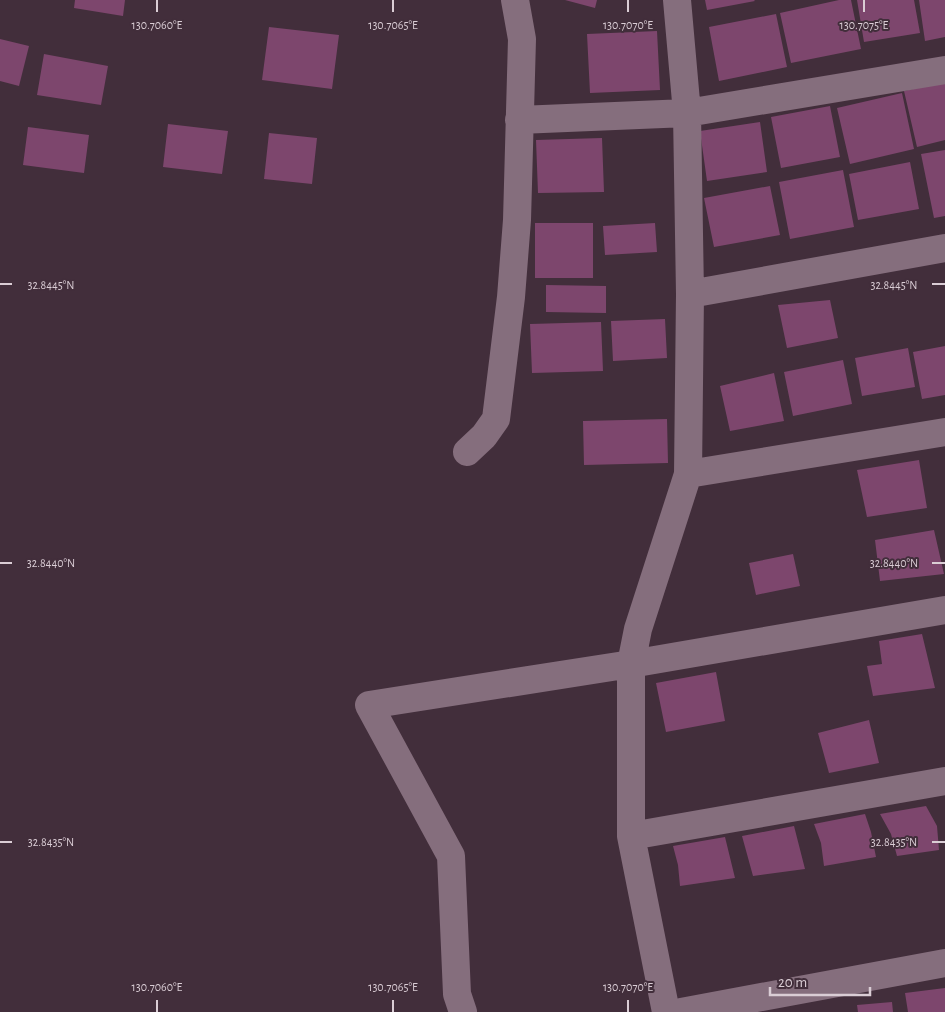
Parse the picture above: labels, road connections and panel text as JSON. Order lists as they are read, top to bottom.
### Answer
{
  "scale_bar": "20 m",
  "coordinates": [
    "130.7060°E",
    "130.7065°E",
    "130.7070°E",
    "130.7075°E",
    "32.8445°N",
    "32.8440°N",
    "32.8435°N"
  ]
}
